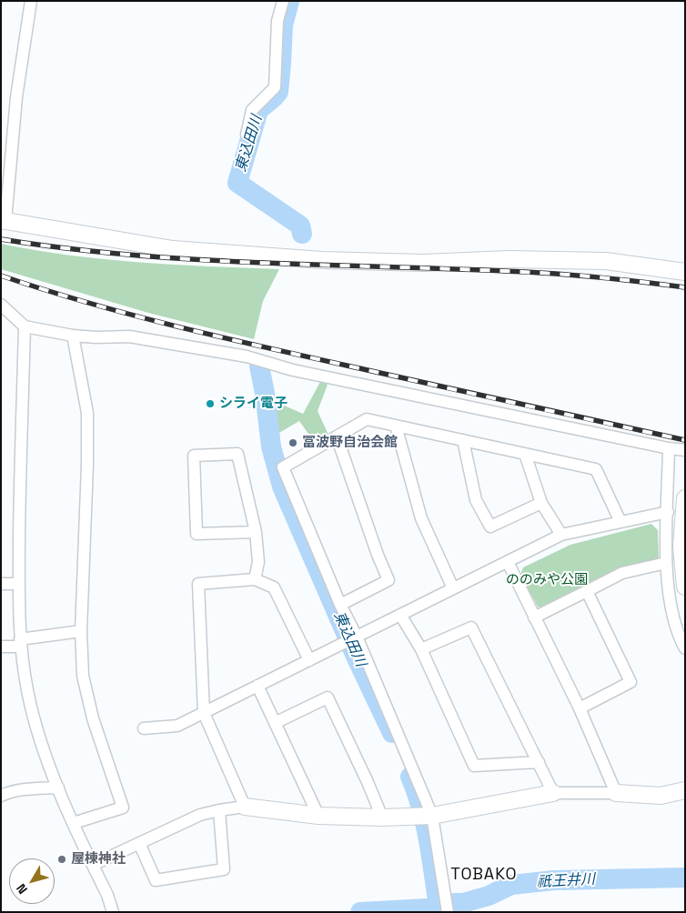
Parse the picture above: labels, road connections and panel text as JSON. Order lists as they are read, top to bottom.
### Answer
{
  "districts": ["TOBAKO"],
  "water": ["東込田川", "祇王井川"],
  "parks": ["ののみや公園"],
  "places": ["シライ電子", "冨波野自治会館", "屋棟神社"],
  "north": "bottom left"
}
